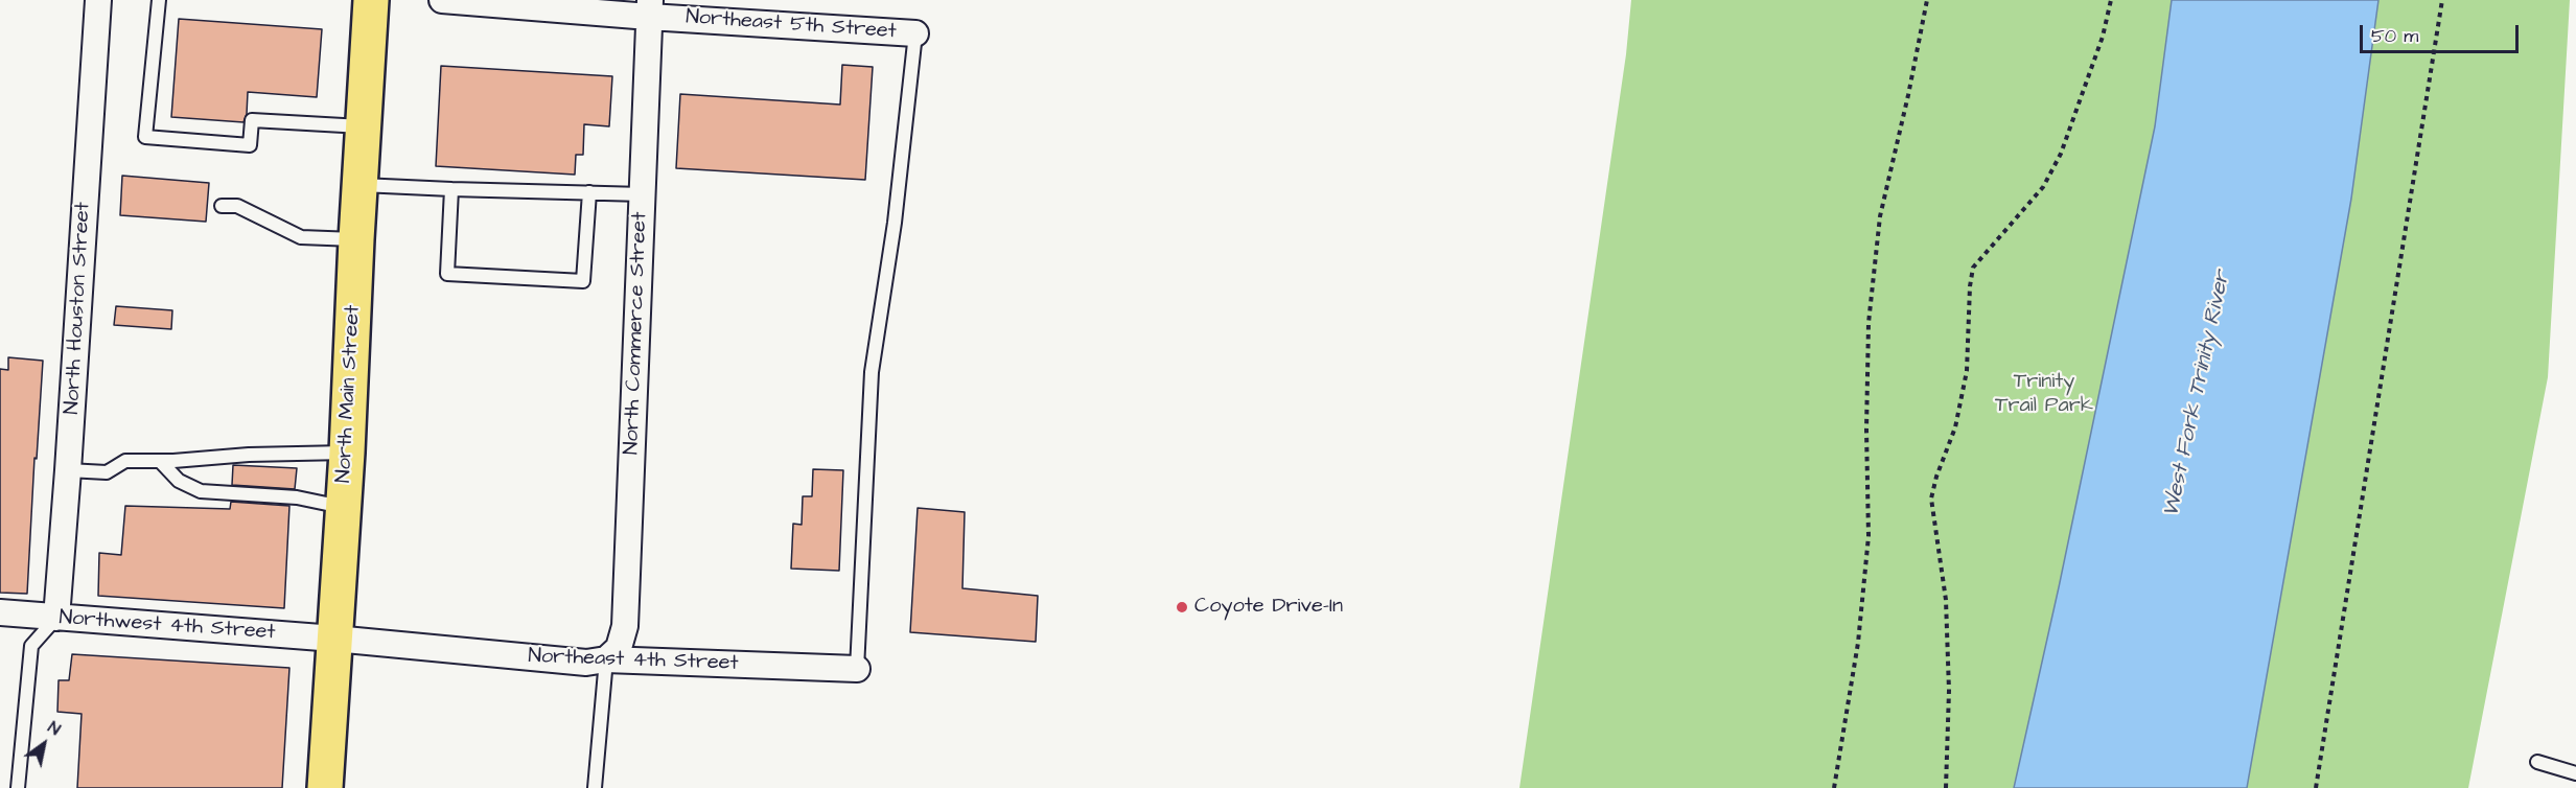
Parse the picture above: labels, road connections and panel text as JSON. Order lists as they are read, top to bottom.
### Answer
{
  "streets": {
    "main road": ["North Main Street"],
    "street": [
      "Northeast 5th Street",
      "North Houston Street",
      "North Commerce Street",
      "Northwest 4th Street",
      "Northeast 4th Street"
    ]
  },
  "crossings": [
    ["Northeast 5th Street", "North Commerce Street"],
    ["North Houston Street", "Northwest 4th Street"],
    ["North Commerce Street", "Northeast 4th Street"],
    ["North Main Street", "Northwest 4th Street"],
    ["North Main Street", "Northeast 4th Street"],
    ["Northwest 4th Street", "Northeast 4th Street"]
  ],
  "water": ["West Fork Trinity River"],
  "parks": ["Trinity Trail Park"],
  "places": ["Coyote Drive-In"],
  "scale_bar": "50 m",
  "north": "top right"
}
